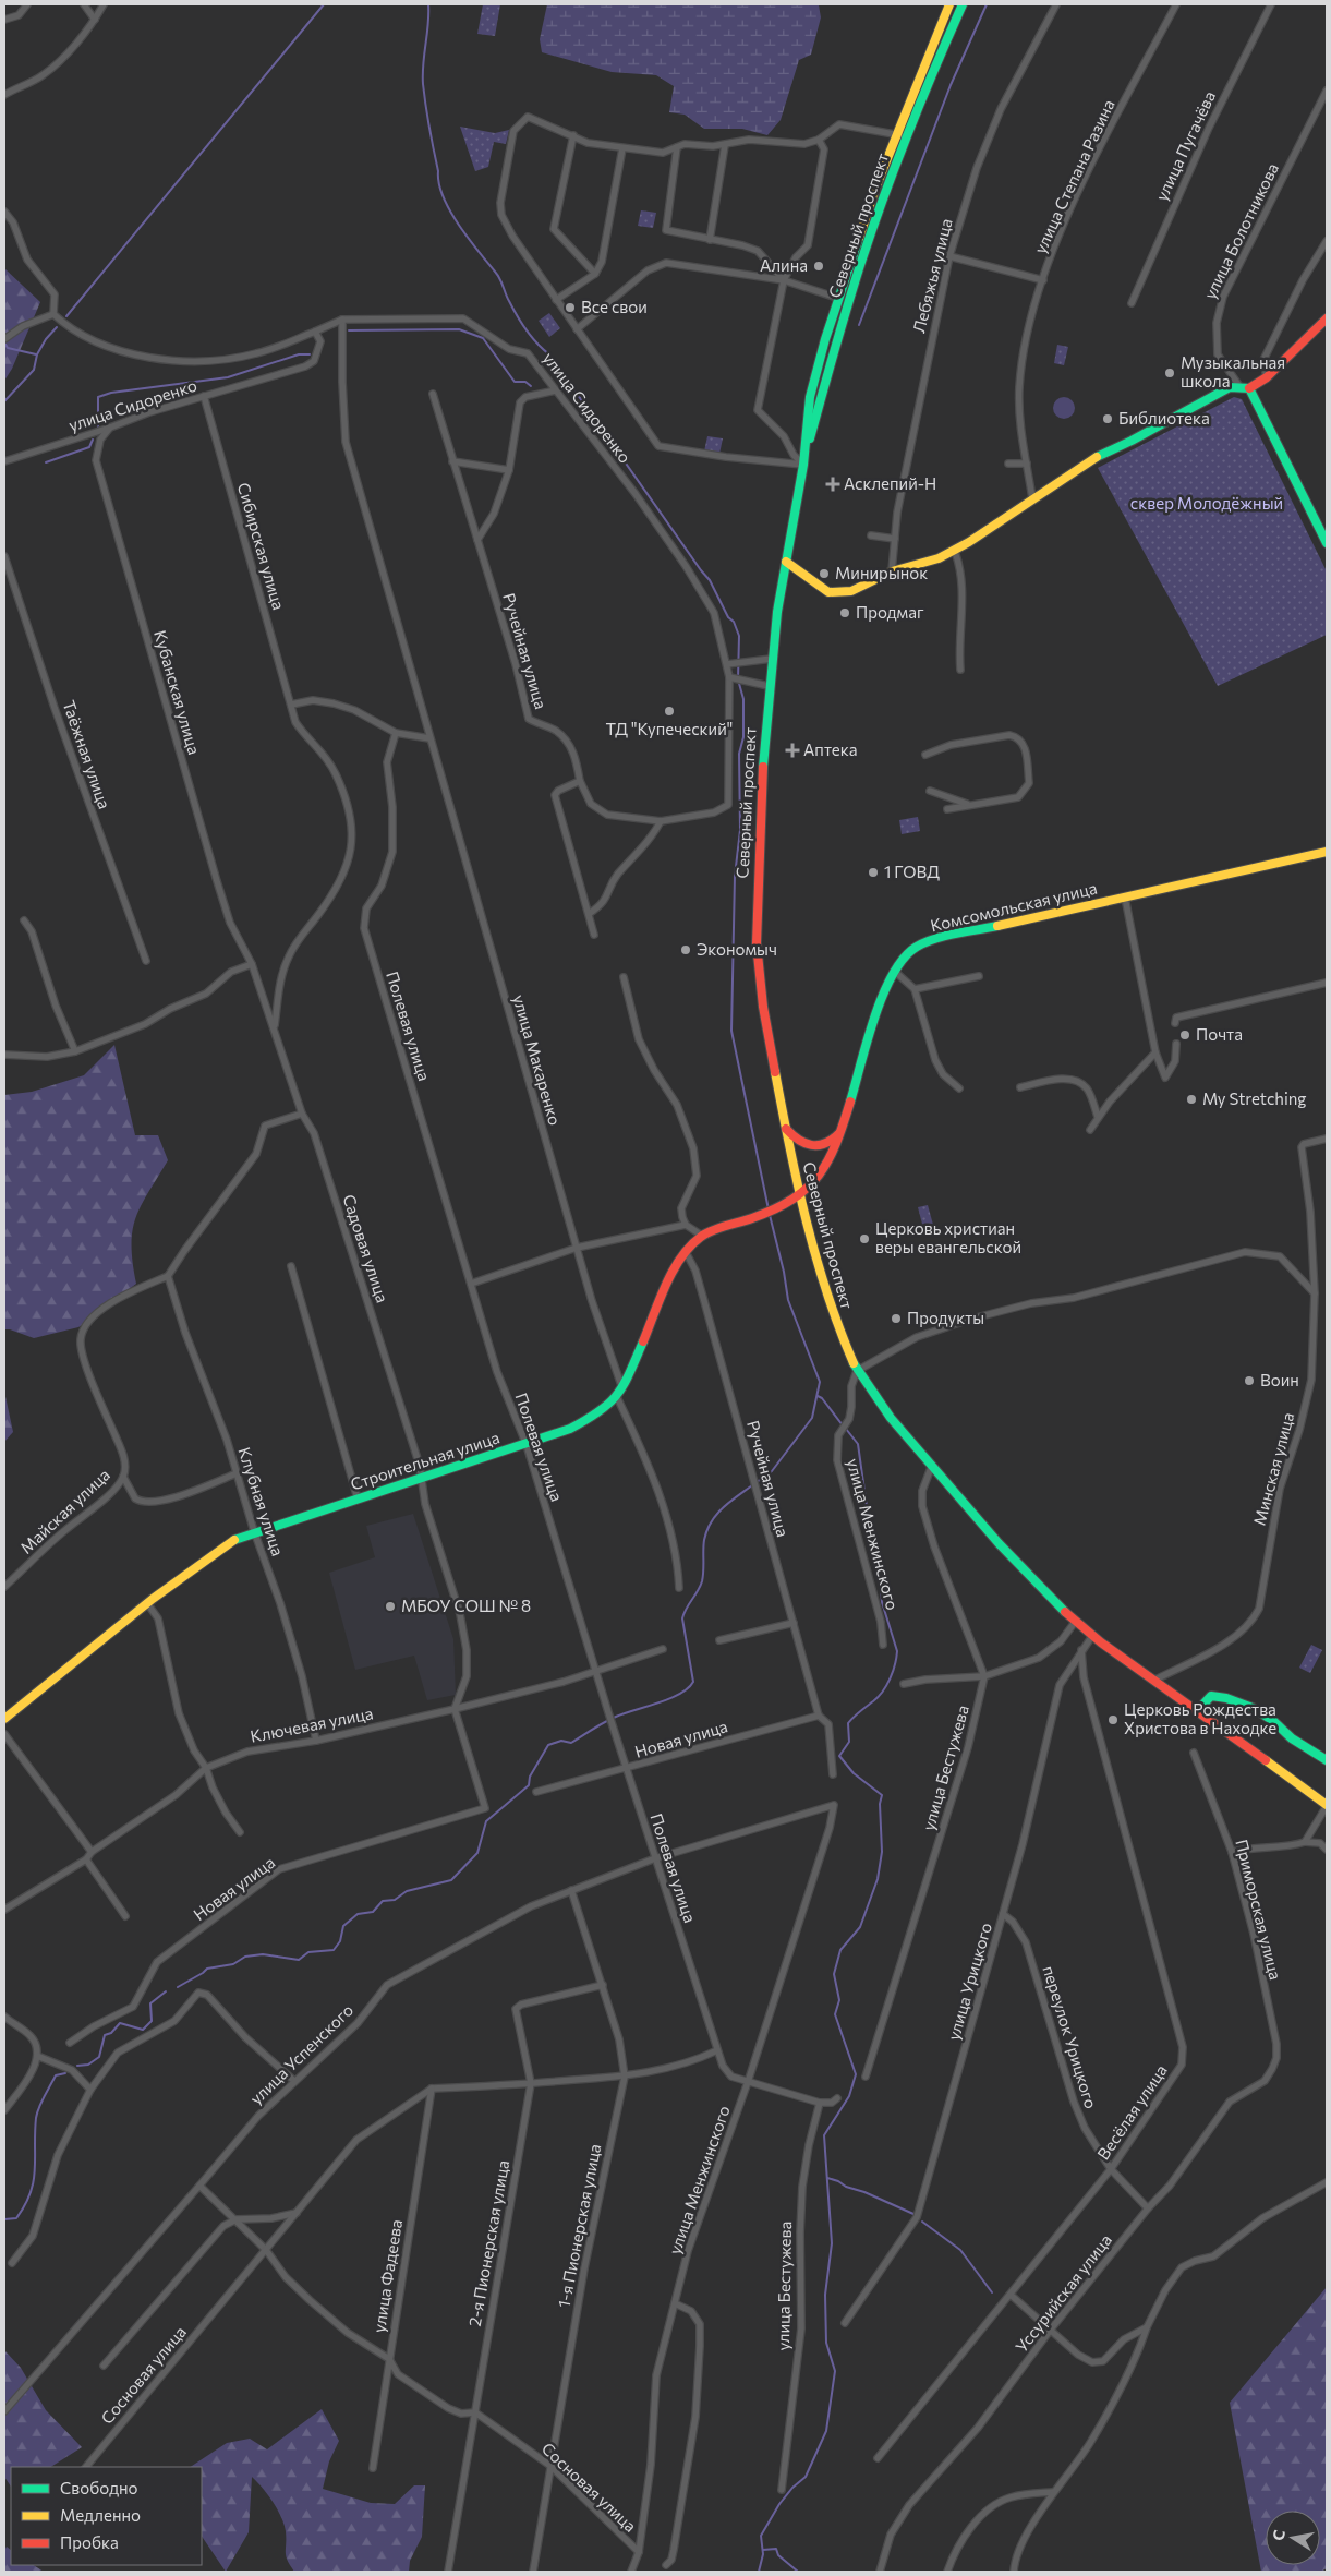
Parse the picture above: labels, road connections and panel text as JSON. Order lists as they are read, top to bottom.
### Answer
{
  "streets": {
    "main road": ["Северный проспект", "Комсомольская улица", "Строительная улица"],
    "street": [
      "улица Пугачёва",
      "улица Степана Разина",
      "улица Болотникова",
      "Лебяжья улица",
      "улица Сидоренко",
      "Сибирская улица",
      "Ручейная улица",
      "Кубанская улица",
      "Таёжная улица",
      "Полевая улица",
      "улица Макаренко",
      "Садовая улица",
      "Минская улица",
      "Клубная улица",
      "Майская улица",
      "улица Менжинского",
      "Ключевая улица",
      "Новая улица",
      "улица Бестужева",
      "Приморская улица",
      "улица Урицкого",
      "переулок Урицкого",
      "улица Успенского",
      "Весёлая улица",
      "1-я Пионерская улица",
      "2-я Пионерская улица",
      "улица Фадеева",
      "Уссурийская улица",
      "Сосновая улица"
    ]
  },
  "crossings": [
    ["Северный проспект", "Комсомольская улица"],
    ["Северный проспект", "Строительная улица"],
    ["Северный проспект", "Минская улица"],
    ["Северный проспект", "улица Менжинского"],
    ["Северный проспект", "улица Урицкого"],
    ["улица Сидоренко", "Сибирская улица"],
    ["улица Сидоренко", "Ручейная улица"],
    ["улица Сидоренко", "Кубанская улица"],
    ["улица Сидоренко", "улица Макаренко"],
    ["Сибирская улица", "Садовая улица"],
    ["Ручейная улица", "Строительная улица"],
    ["Ручейная улица", "Новая улица"],
    ["Кубанская улица", "Садовая улица"],
    ["Комсомольская улица", "Строительная улица"],
    ["Полевая улица", "Строительная улица"],
    ["Полевая улица", "улица Менжинского"],
    ["Полевая улица", "Ключевая улица"],
    ["Полевая улица", "Новая улица"],
    ["Полевая улица", "улица Бестужева"],
    ["Полевая улица", "улица Успенского"],
    ["улица Макаренко", "Строительная улица"],
    ["Садовая улица", "Строительная улица"],
    ["Садовая улица", "Ключевая улица"],
    ["Садовая улица", "Новая улица"],
    ["Строительная улица", "Клубная улица"],
    ["Клубная улица", "Майская улица"],
    ["Клубная улица", "Ключевая улица"],
    ["улица Менжинского", "улица Успенского"],
    ["улица Менжинского", "Сосновая улица"],
    ["Ключевая улица", "Новая улица"],
    ["Приморская улица", "Уссурийская улица"],
    ["улица Урицкого", "переулок Урицкого"],
    ["улица Урицкого", "Весёлая улица"],
    ["переулок Урицкого", "Весёлая улица"],
    ["переулок Урицкого", "Уссурийская улица"],
    ["улица Успенского", "1-я Пионерская улица"],
    ["улица Успенского", "Сосновая улица"],
    ["1-я Пионерская улица", "2-я Пионерская улица"],
    ["1-я Пионерская улица", "Сосновая улица"],
    ["2-я Пионерская улица", "Сосновая улица"],
    ["улица Фадеева", "Сосновая улица"]
  ],
  "parks": ["сквер Молодёжный"],
  "places": {
    "other": [
      "Алина",
      "Все свои",
      "Музыкальная школа",
      "Библиотека",
      "Минирынок",
      "Продмаг",
      "ТД \"Купеческий\"",
      "1 ГОВД",
      "Экономыч",
      "Почта",
      "My Stretching",
      "Церковь христиан веры евангельской",
      "Продукты",
      "Воин",
      "МБОУ СОШ № 8",
      "Церковь Рождества Христова в Находке"
    ],
    "health": ["Асклепий-Н", "Аптека"]
  },
  "legend": ["Свободно", "Медленно", "Пробка"],
  "north": "left"
}
